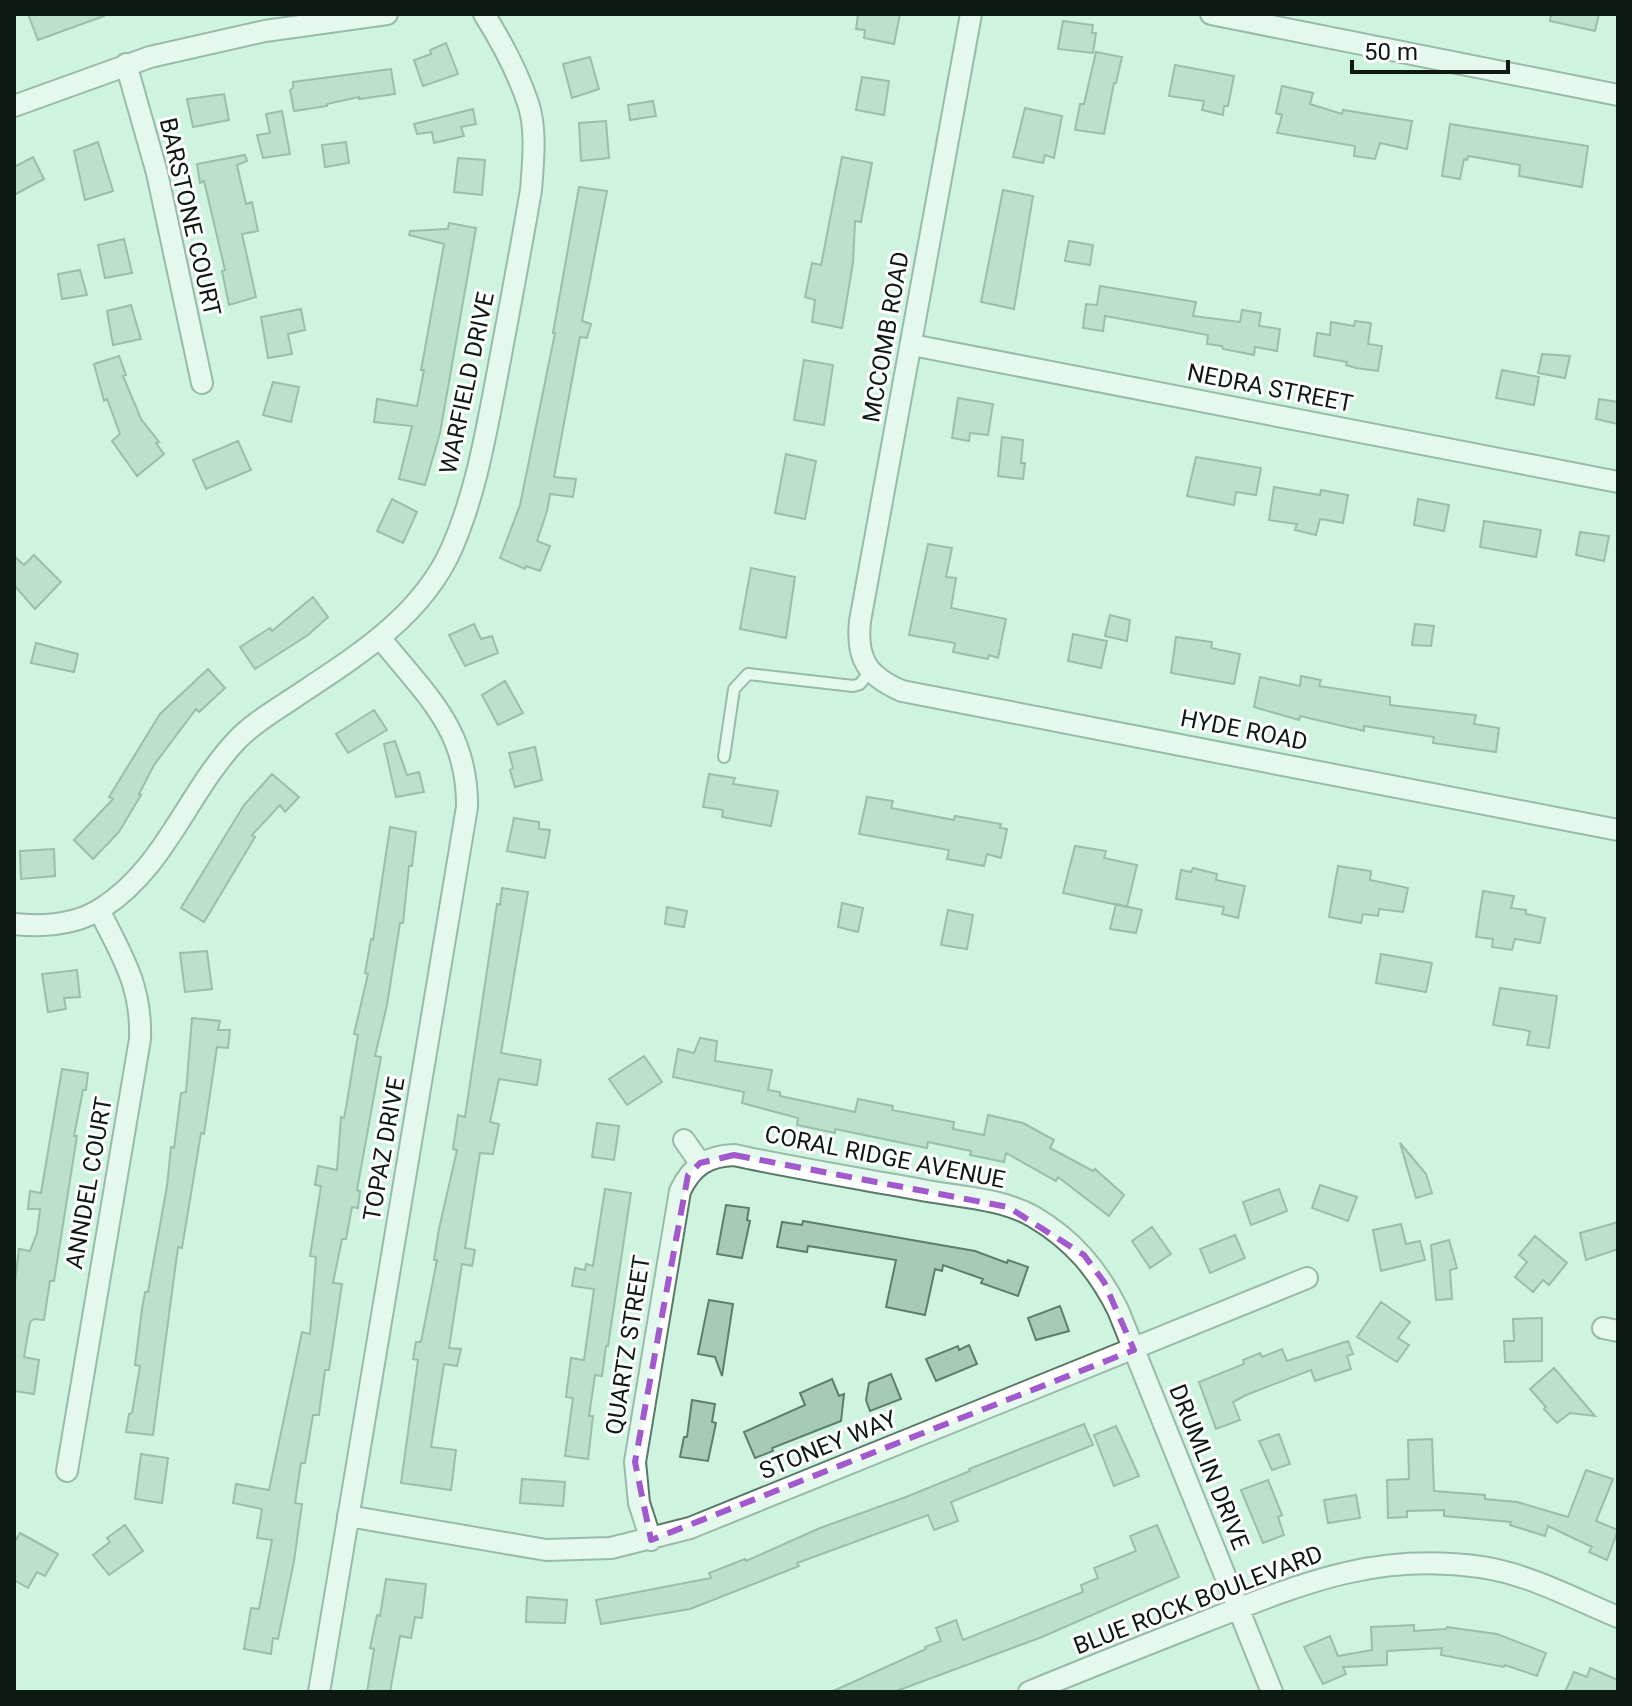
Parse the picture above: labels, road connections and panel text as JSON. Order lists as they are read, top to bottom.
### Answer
{
  "streets": {
    "street": [
      "BARSTONE COURT",
      "MCCOMB ROAD",
      "WARFIELD DRIVE",
      "NEDRA STREET",
      "HYDE ROAD",
      "TOPAZ DRIVE",
      "CORAL RIDGE AVENUE",
      "ANNDEL COURT",
      "QUARTZ STREET",
      "STONEY WAY",
      "DRUMLIN DRIVE",
      "BLUE ROCK BOULEVARD"
    ]
  },
  "crossings": [
    ["MCCOMB ROAD", "NEDRA STREET"],
    ["MCCOMB ROAD", "HYDE ROAD"],
    ["WARFIELD DRIVE", "TOPAZ DRIVE"],
    ["WARFIELD DRIVE", "ANNDEL COURT"],
    ["TOPAZ DRIVE", "STONEY WAY"],
    ["CORAL RIDGE AVENUE", "QUARTZ STREET"],
    ["CORAL RIDGE AVENUE", "STONEY WAY"],
    ["CORAL RIDGE AVENUE", "DRUMLIN DRIVE"],
    ["QUARTZ STREET", "STONEY WAY"],
    ["STONEY WAY", "DRUMLIN DRIVE"],
    ["DRUMLIN DRIVE", "BLUE ROCK BOULEVARD"]
  ],
  "scale_bar": "50 m"
}
